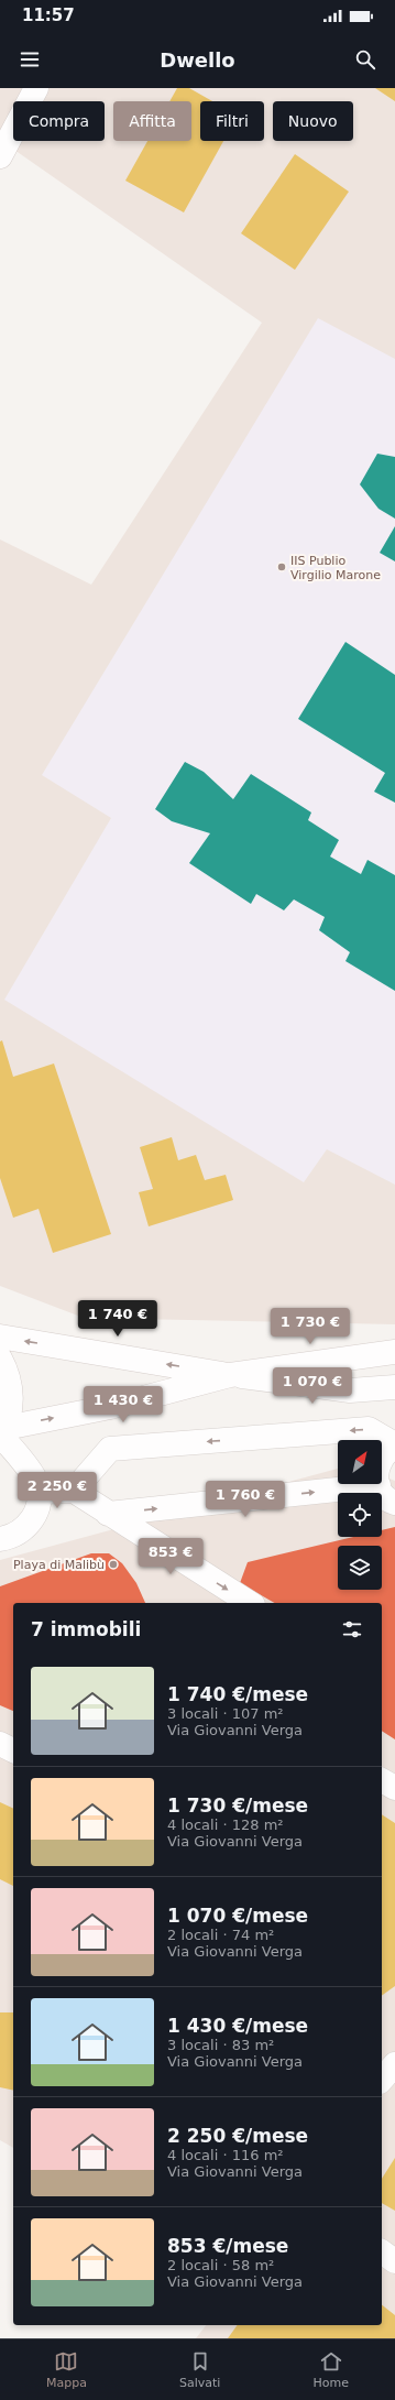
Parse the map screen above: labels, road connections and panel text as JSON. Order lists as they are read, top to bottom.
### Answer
{
  "places": ["IIS Publio Virgilio Marone", "Playa di Malibù"],
  "north": "top right",
  "page": {
    "status": "11:57",
    "header": "Dwello",
    "chip": [
      "Compra",
      "Affitta",
      "Filtri",
      "Nuovo"
    ],
    "price": [
      "1 740 €",
      "1 730 €",
      "1 070 €",
      "1 430 €",
      "2 250 €",
      "1 760 €",
      "853 €"
    ],
    "heading": "7 immobili",
    "list": [
      {
        "name": "1 740 €/mese",
        "note": "3 locali · 107 m² · Via Giovanni Verga"
      },
      {
        "name": "1 730 €/mese",
        "note": "4 locali · 128 m² · Via Giovanni Verga"
      },
      {
        "name": "1 070 €/mese",
        "note": "2 locali · 74 m² · Via Giovanni Verga"
      },
      {
        "name": "1 430 €/mese",
        "note": "3 locali · 83 m² · Via Giovanni Verga"
      },
      {
        "name": "2 250 €/mese",
        "note": "4 locali · 116 m² · Via Giovanni Verga"
      },
      {
        "name": "853 €/mese",
        "note": "2 locali · 58 m² · Via Giovanni Verga"
      }
    ],
    "tabs": ["Mappa", "Salvati", "Home"]
  }
}
